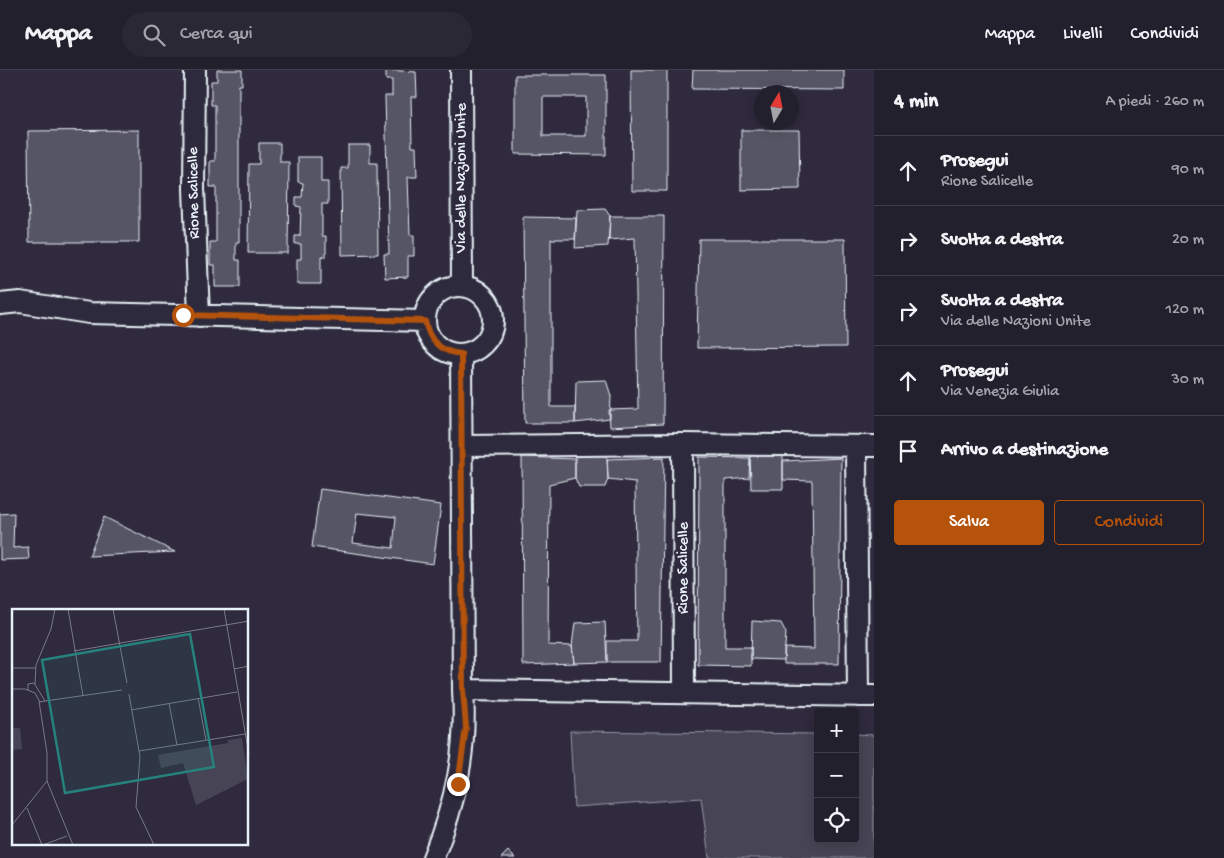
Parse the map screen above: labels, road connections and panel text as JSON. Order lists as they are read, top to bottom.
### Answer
{
  "streets": {
    "street": ["Via delle Nazioni Unite", "Rione Salicelle"]
  },
  "north": "top",
  "page": {
    "header": "Mappa",
    "search": "Cerca qui",
    "nav": ["Mappa", "Livelli", "Condividi"],
    "heading": ["4 min", "A piedi · 260 m"],
    "list": [
      ["Prosegui", "Rione Salicelle", "90 m"],
      ["Svolta a destra", "20 m"],
      ["Svolta a destra", "Via delle Nazioni Unite", "120 m"],
      ["Prosegui", "Via Venezia Giulia", "30 m"],
      "Arrivo a destinazione"
    ],
    "buttons": ["Salva", "Condividi"],
    "map_buttons": ["+", "−"]
  }
}
